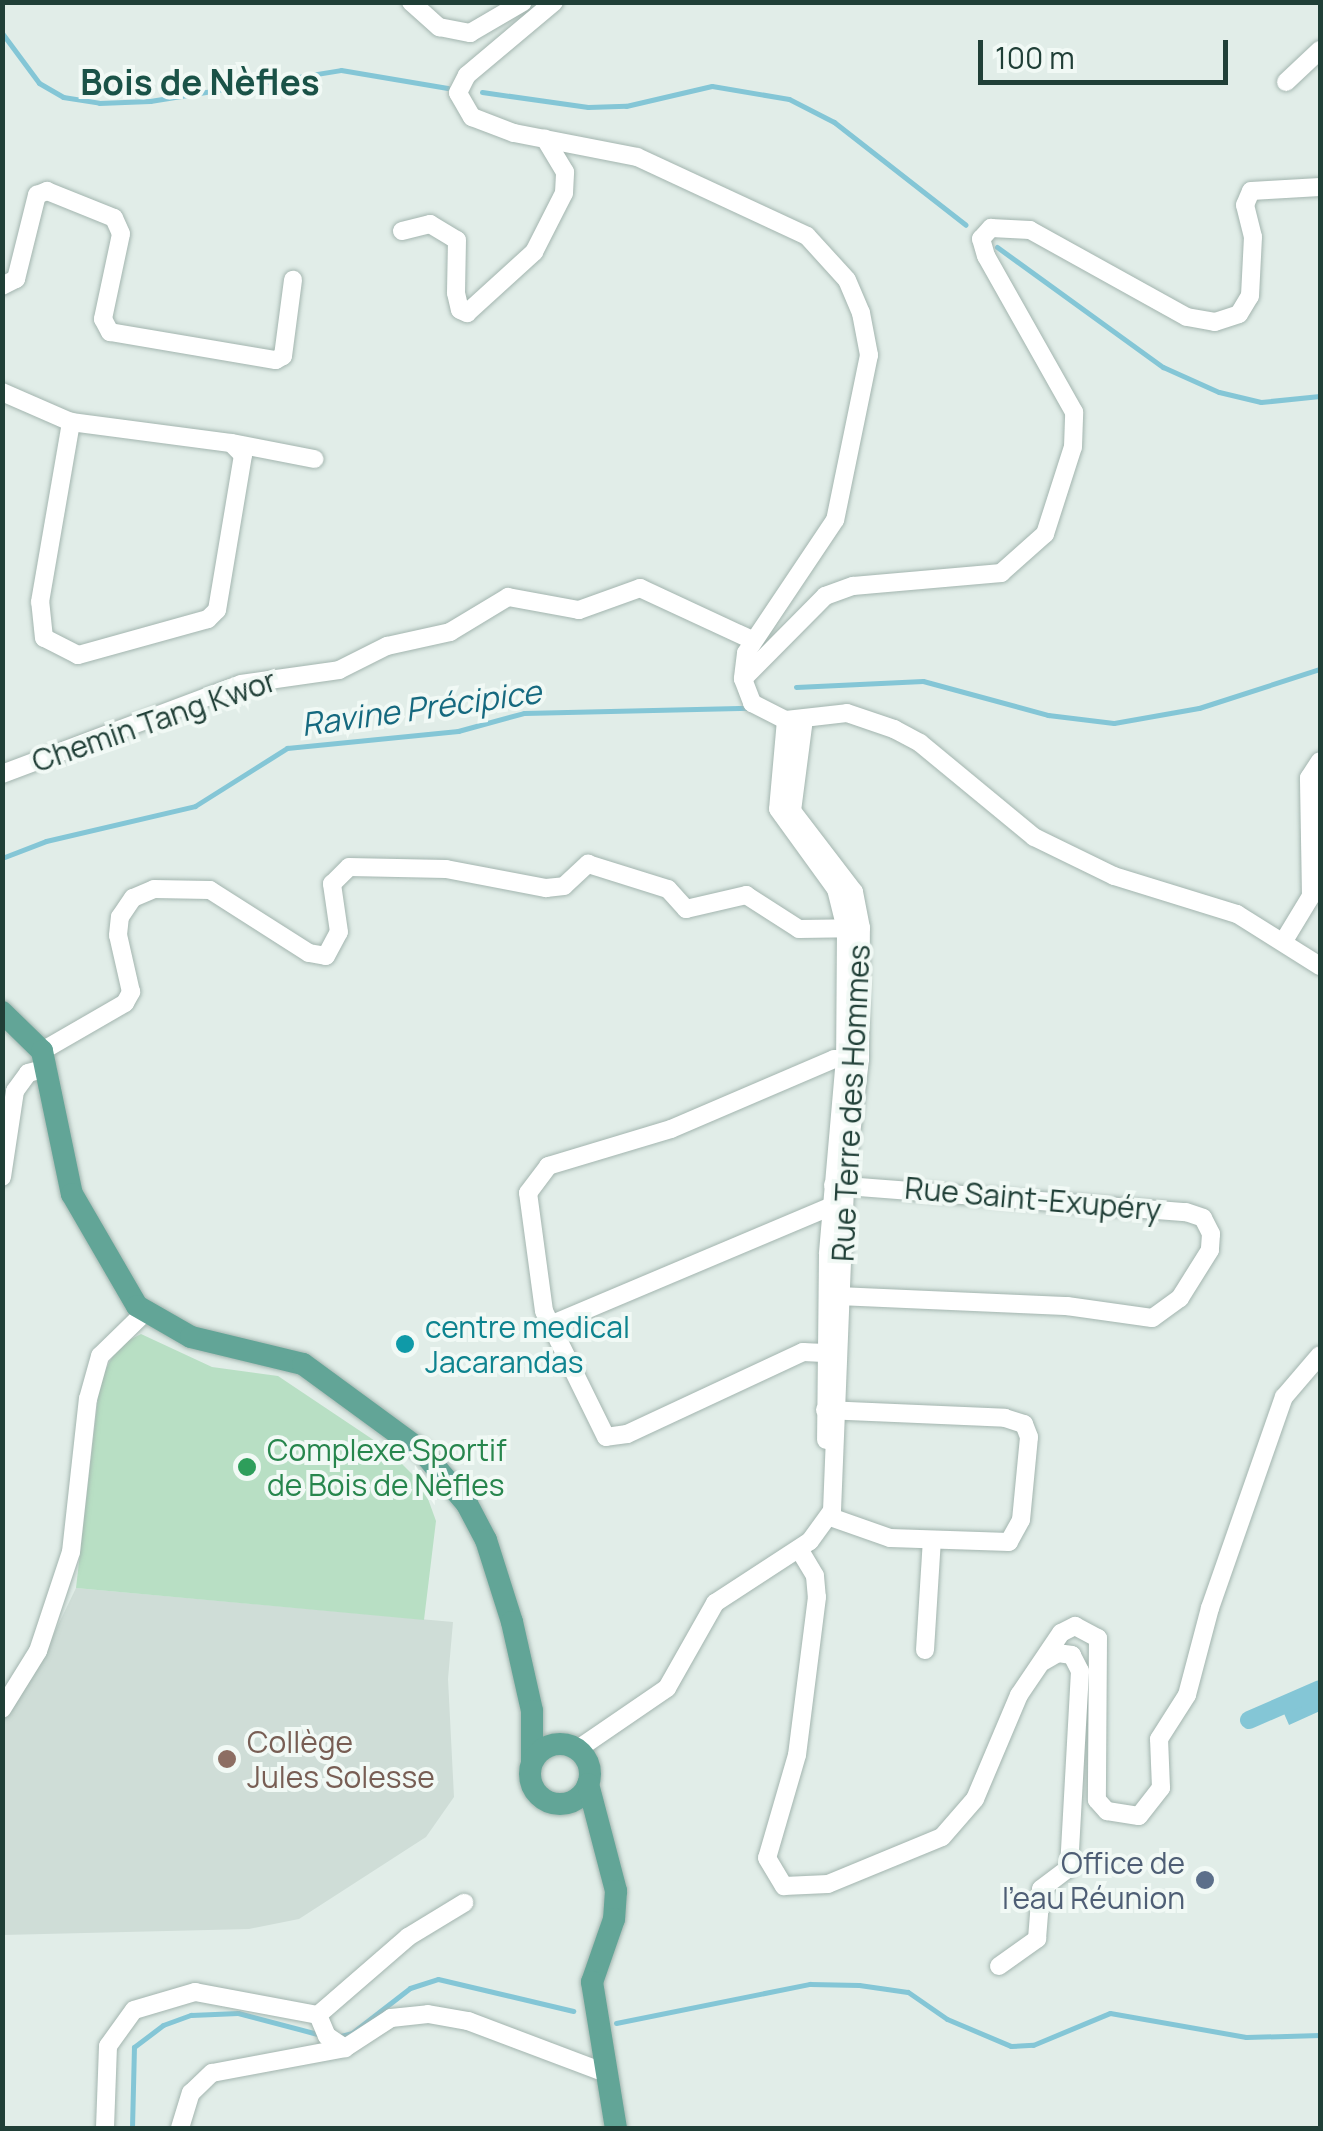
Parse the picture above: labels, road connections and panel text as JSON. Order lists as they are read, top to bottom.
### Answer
{
  "streets": {
    "street": ["Chemin Tang Kwor", "Rue Terre des Hommes", "Rue Saint-Exupéry"]
  },
  "crossings": [
    ["Rue Terre des Hommes", "Rue Saint-Exupéry"]
  ],
  "districts": ["Bois de Nèfles"],
  "water": ["Ravine Précipice"],
  "places": [
    "centre medical Jacarandas",
    "Complexe Sportif de Bois de Nèfles",
    "Collège Jules Solesse",
    "Office de l'eau Réunion"
  ],
  "scale_bar": "100 m"
}
